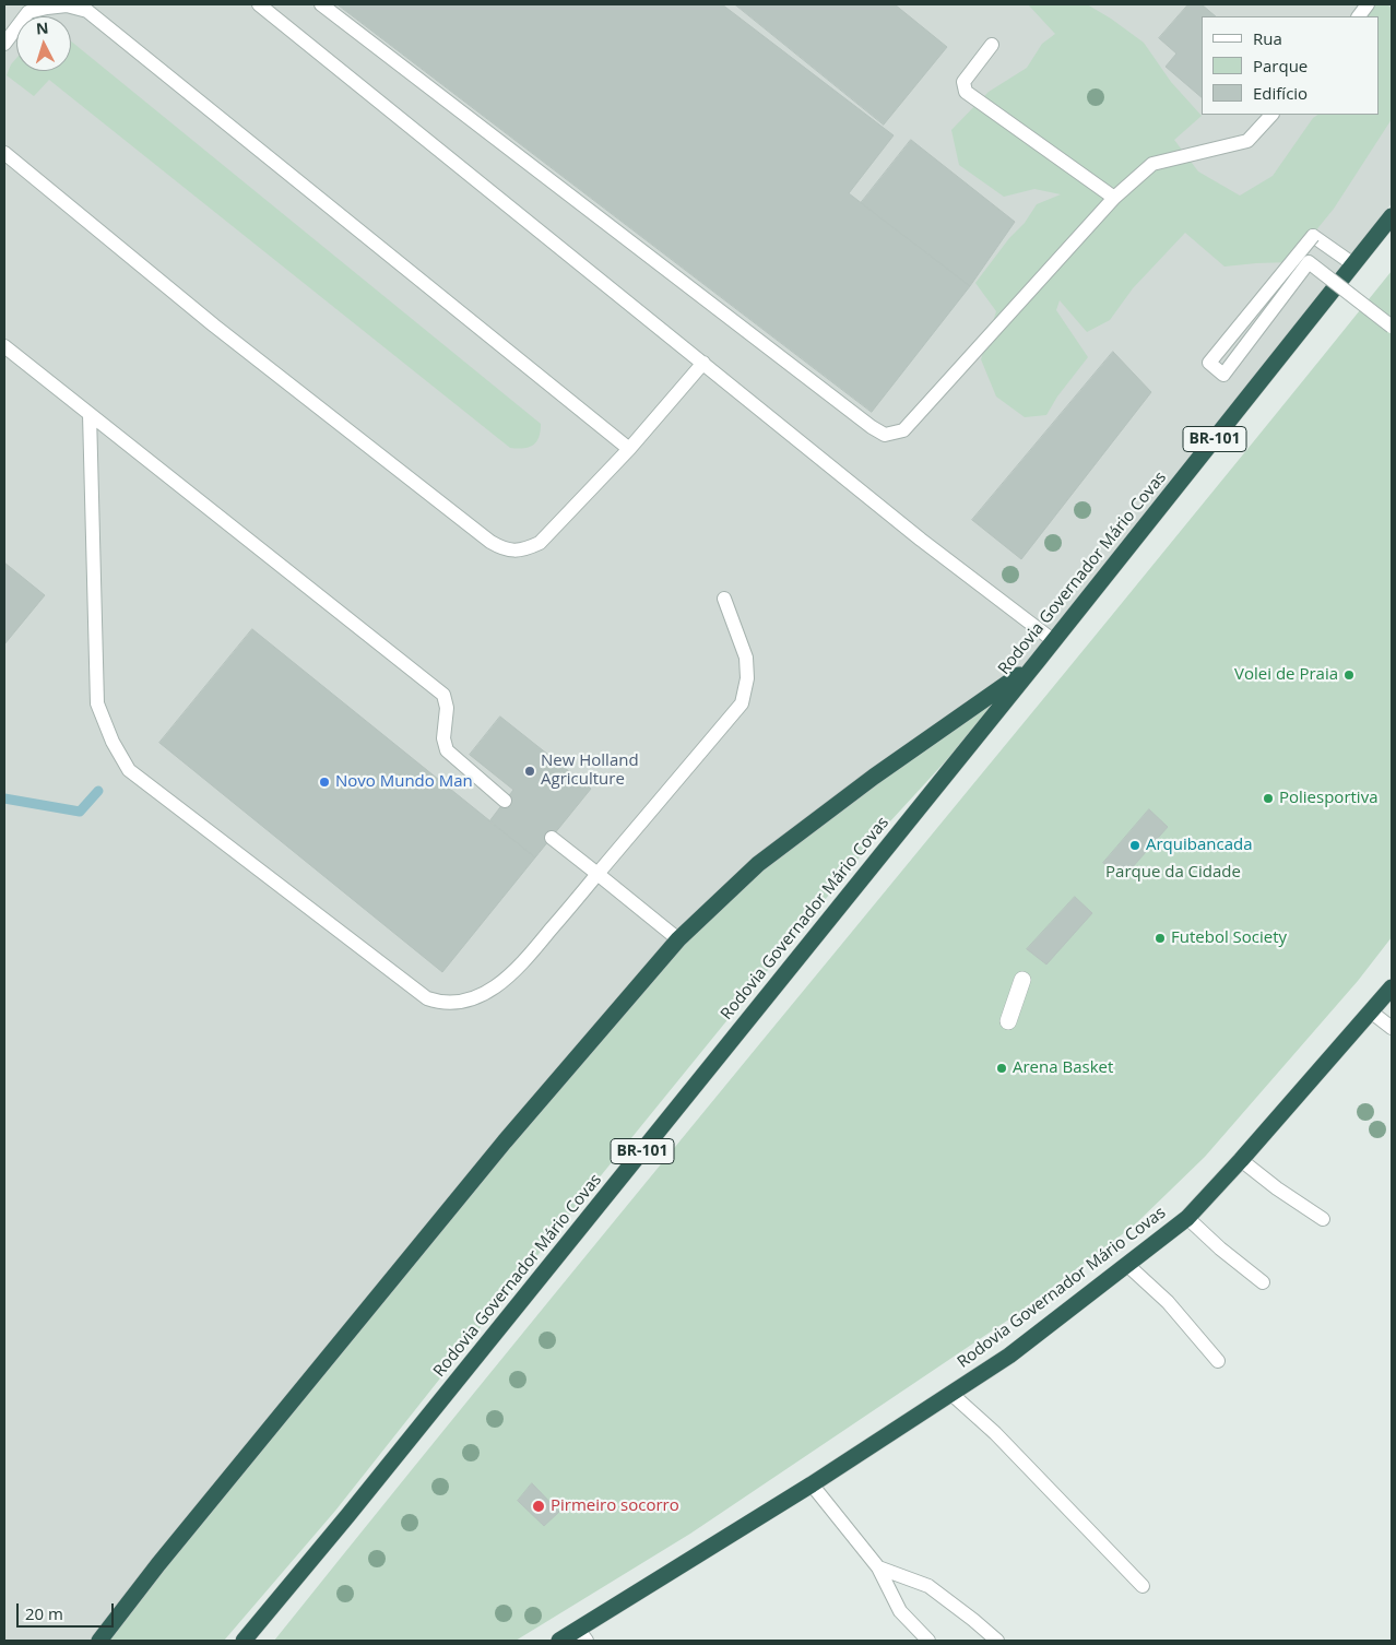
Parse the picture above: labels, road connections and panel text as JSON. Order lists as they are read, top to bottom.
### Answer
{
  "streets": {
    "highway": ["BR-101", "Rodovia Governador Mário Covas"]
  },
  "parks": ["Parque da Cidade"],
  "places": [
    "Volei de Praia",
    "New Holland Agriculture",
    "Novo Mundo Man",
    "Poliesportiva",
    "Arquibancada",
    "Futebol Society",
    "Arena Basket",
    "Pirmeiro socorro"
  ],
  "legend": ["Rua", "Parque", "Edifício"],
  "scale_bar": "20 m",
  "north": "top"
}
